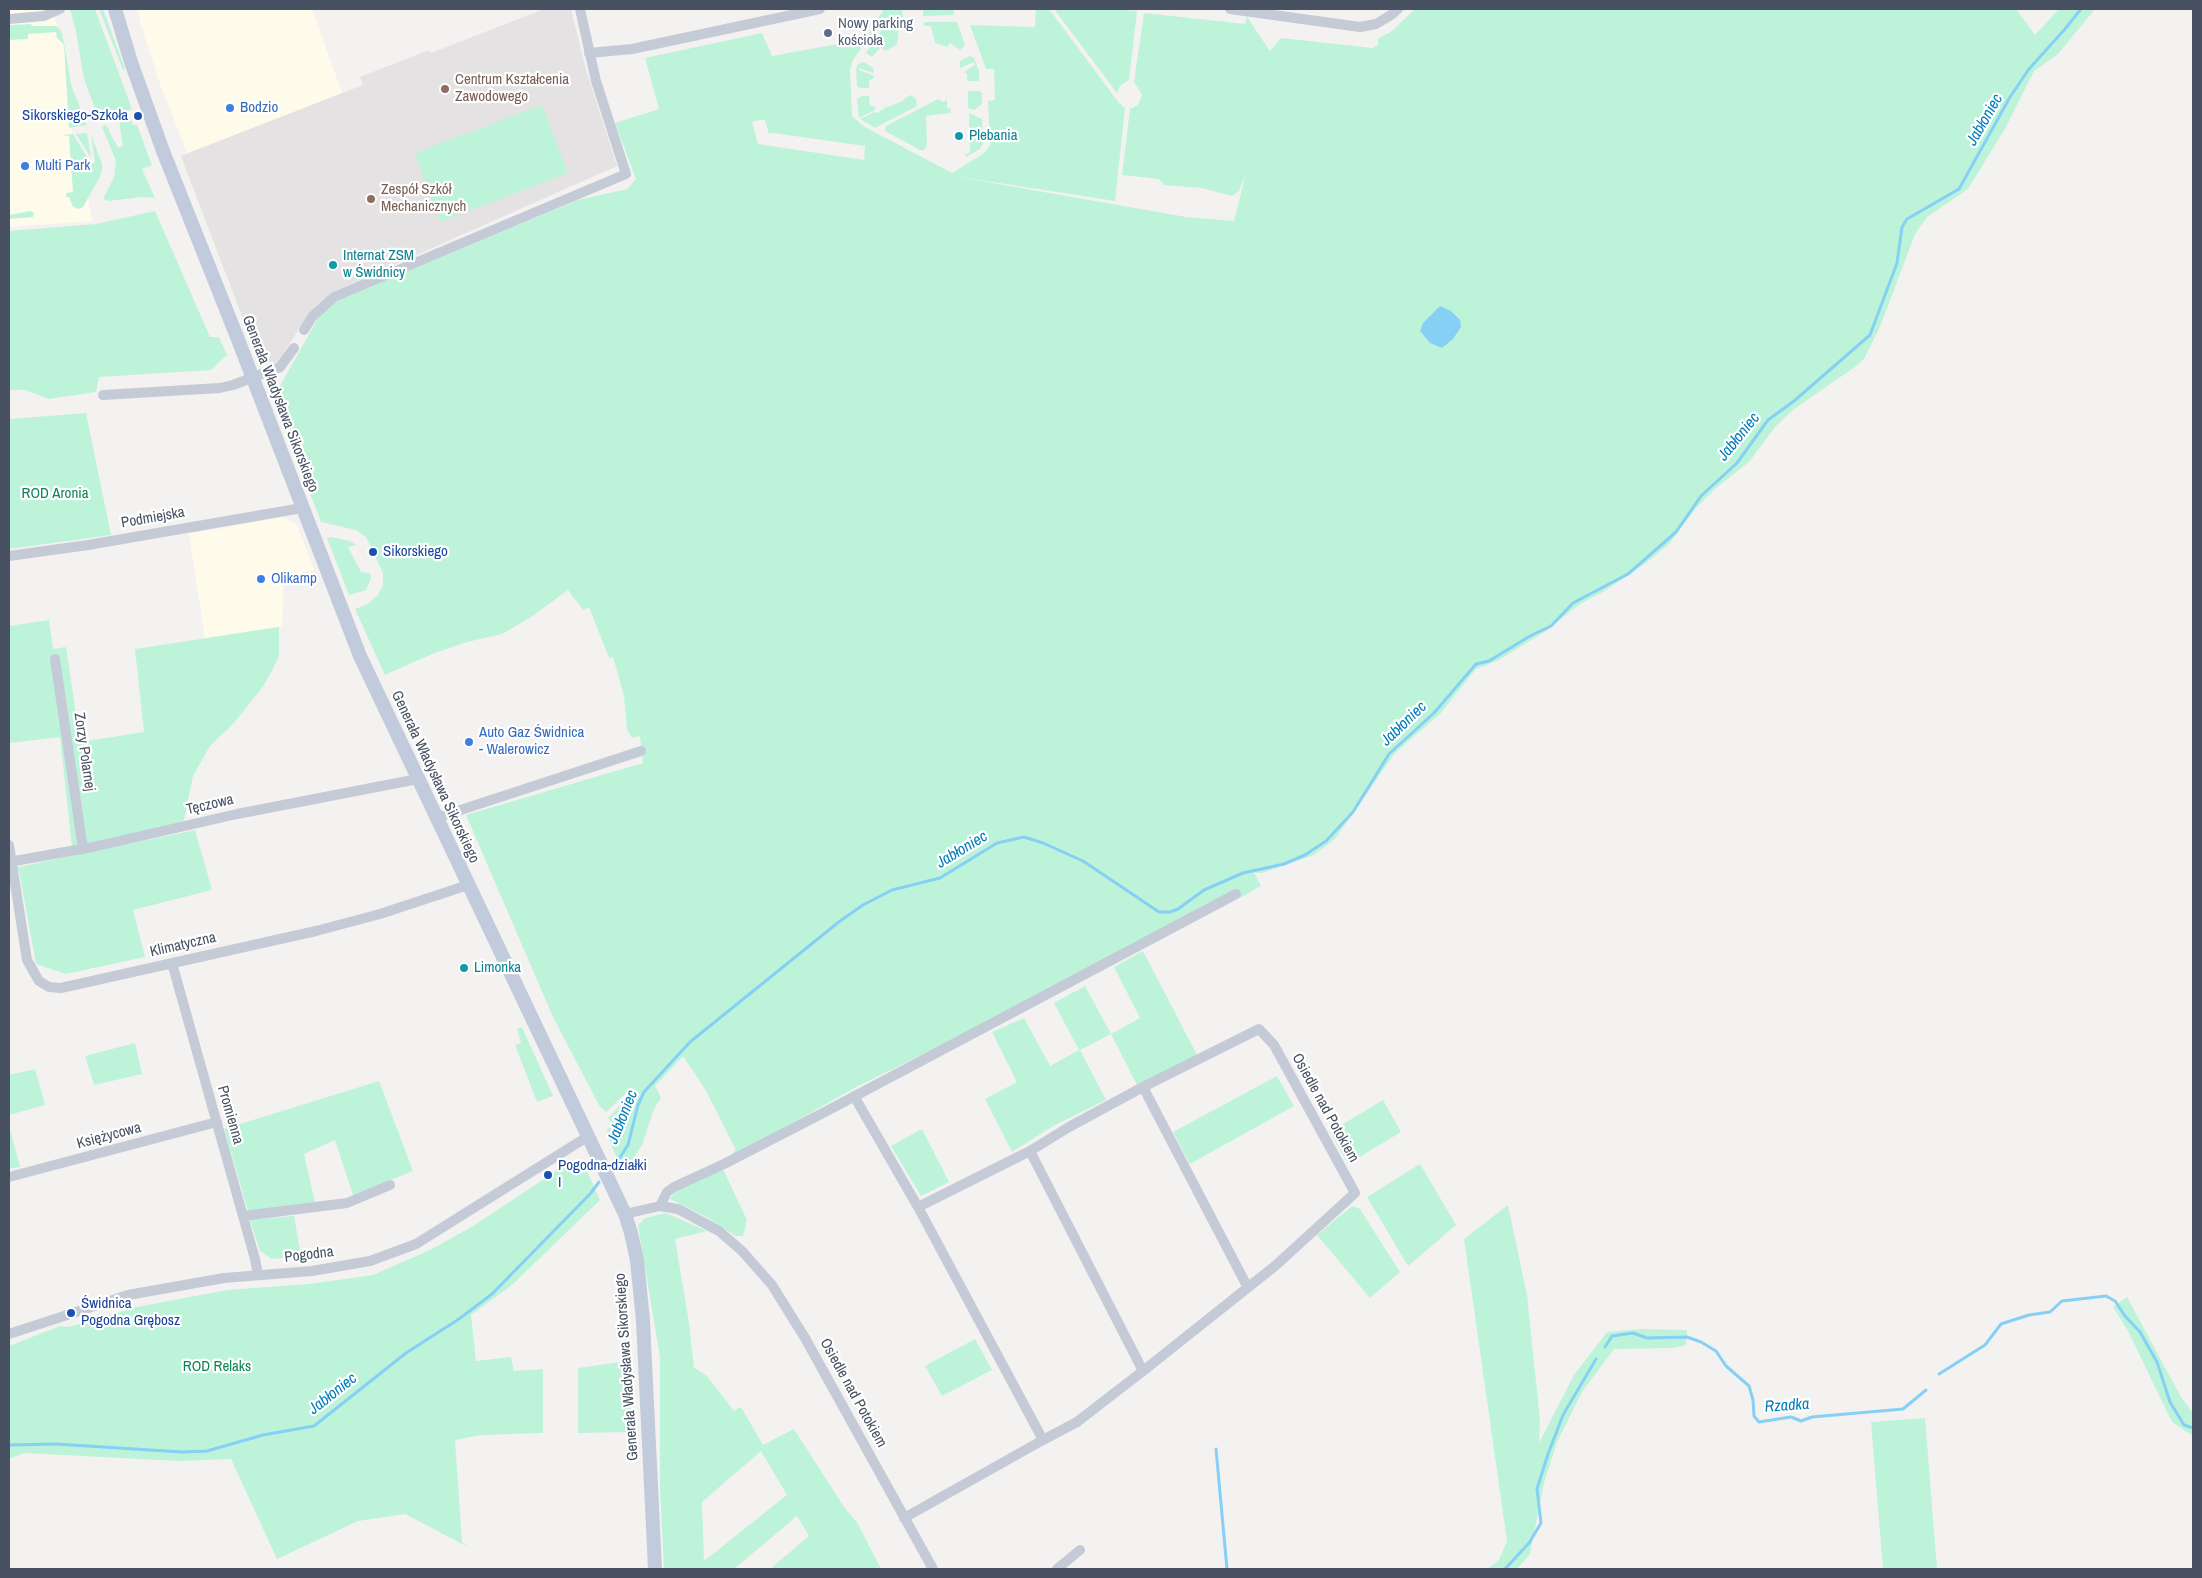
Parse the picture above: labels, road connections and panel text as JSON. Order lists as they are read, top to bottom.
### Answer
{
  "streets": {
    "street": [
      "Generała Władysława Sikorskiego",
      "Podmiejska",
      "Zorzy Polarnej",
      "Tęczowa",
      "Klimatyczna",
      "Osiedle nad Potokiem",
      "Promienna",
      "Księżycowa",
      "Pogodna"
    ]
  },
  "crossings": [
    ["Generała Władysława Sikorskiego", "Podmiejska"],
    ["Generała Władysława Sikorskiego", "Tęczowa"],
    ["Generała Władysława Sikorskiego", "Klimatyczna"],
    ["Generała Władysława Sikorskiego", "Pogodna"],
    ["Zorzy Polarnej", "Tęczowa"],
    ["Tęczowa", "Klimatyczna"],
    ["Klimatyczna", "Promienna"],
    ["Promienna", "Księżycowa"],
    ["Promienna", "Pogodna"]
  ],
  "water": ["Jabłoniec", "Rzadka"],
  "parks": ["ROD Aronia", "ROD Relaks"],
  "places": [
    "Nowy parking kościoła",
    "Centrum Kształcenia Zawodowego",
    "Bodzio",
    "Sikorskiego-Szkoła",
    "Plebania",
    "Multi Park",
    "Zespół Szkół Mechanicznych",
    "Internat ZSM w Świdnicy",
    "Sikorskiego",
    "Olikamp",
    "Auto Gaz Świdnica - Walerowicz",
    "Limonka",
    "Pogodna-działki I",
    "Świdnica Pogodna Grębosz"
  ]
}
